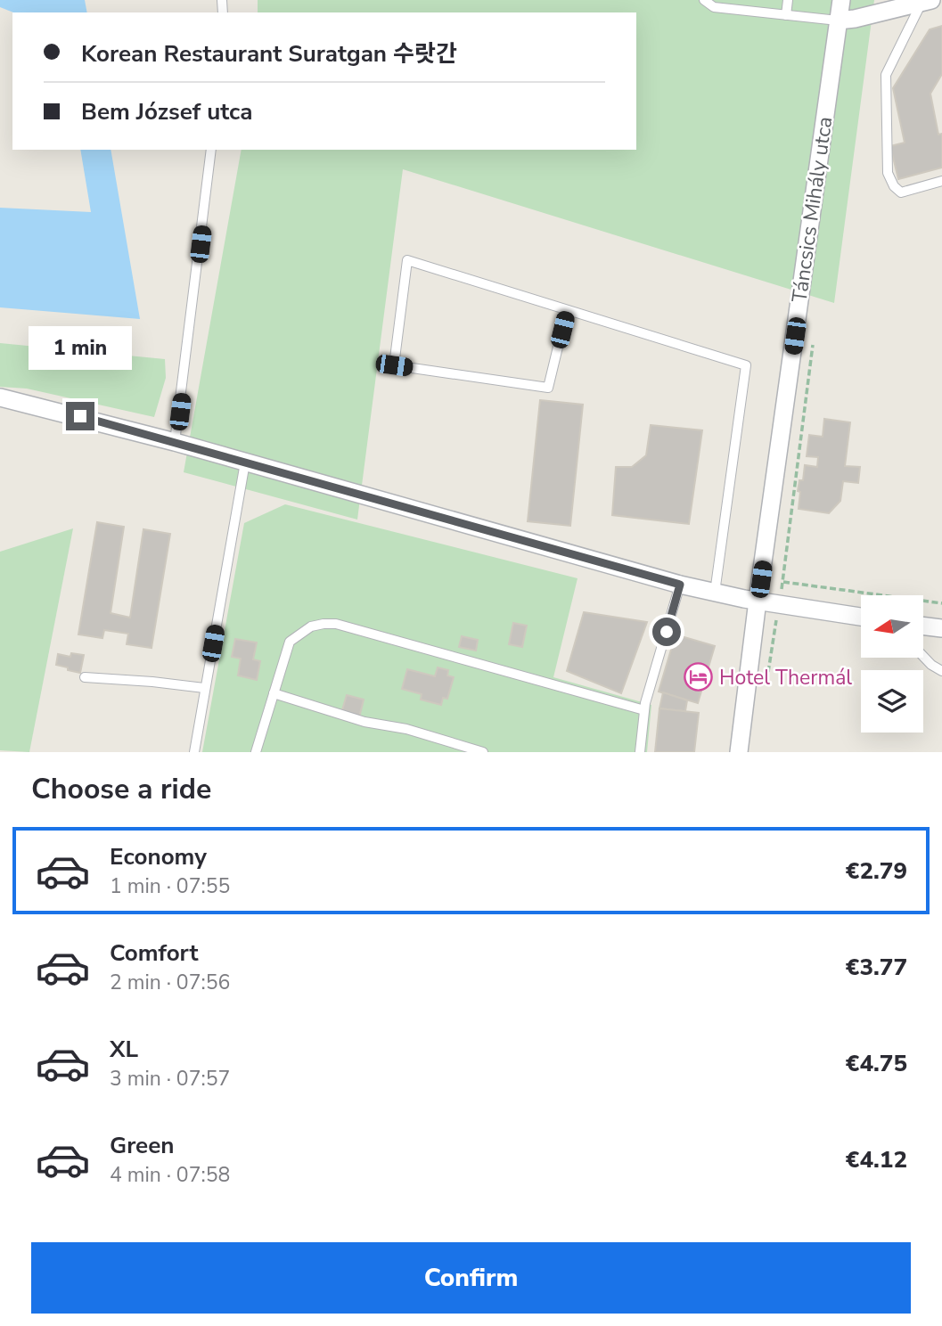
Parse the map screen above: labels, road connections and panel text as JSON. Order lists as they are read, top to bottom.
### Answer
{
  "streets": {
    "street": ["Táncsics Mihály utca"]
  },
  "places": {
    "hotel": ["Hotel Thermál"]
  },
  "north": "left",
  "page": {
    "banner": ["Korean Restaurant Suratgan 수랏간", "Bem József utca"],
    "bubble": "1 min",
    "heading": "Choose a ride",
    "list": [
      {
        "name": "Economy",
        "note": "1 min · 07:55",
        "value": "€2.79"
      },
      {
        "name": "Comfort",
        "note": "2 min · 07:56",
        "value": "€3.77"
      },
      {
        "name": "XL",
        "note": "3 min · 07:57",
        "value": "€4.75"
      },
      {
        "name": "Green",
        "note": "4 min · 07:58",
        "value": "€4.12"
      }
    ],
    "buttons": "Confirm"
  }
}
